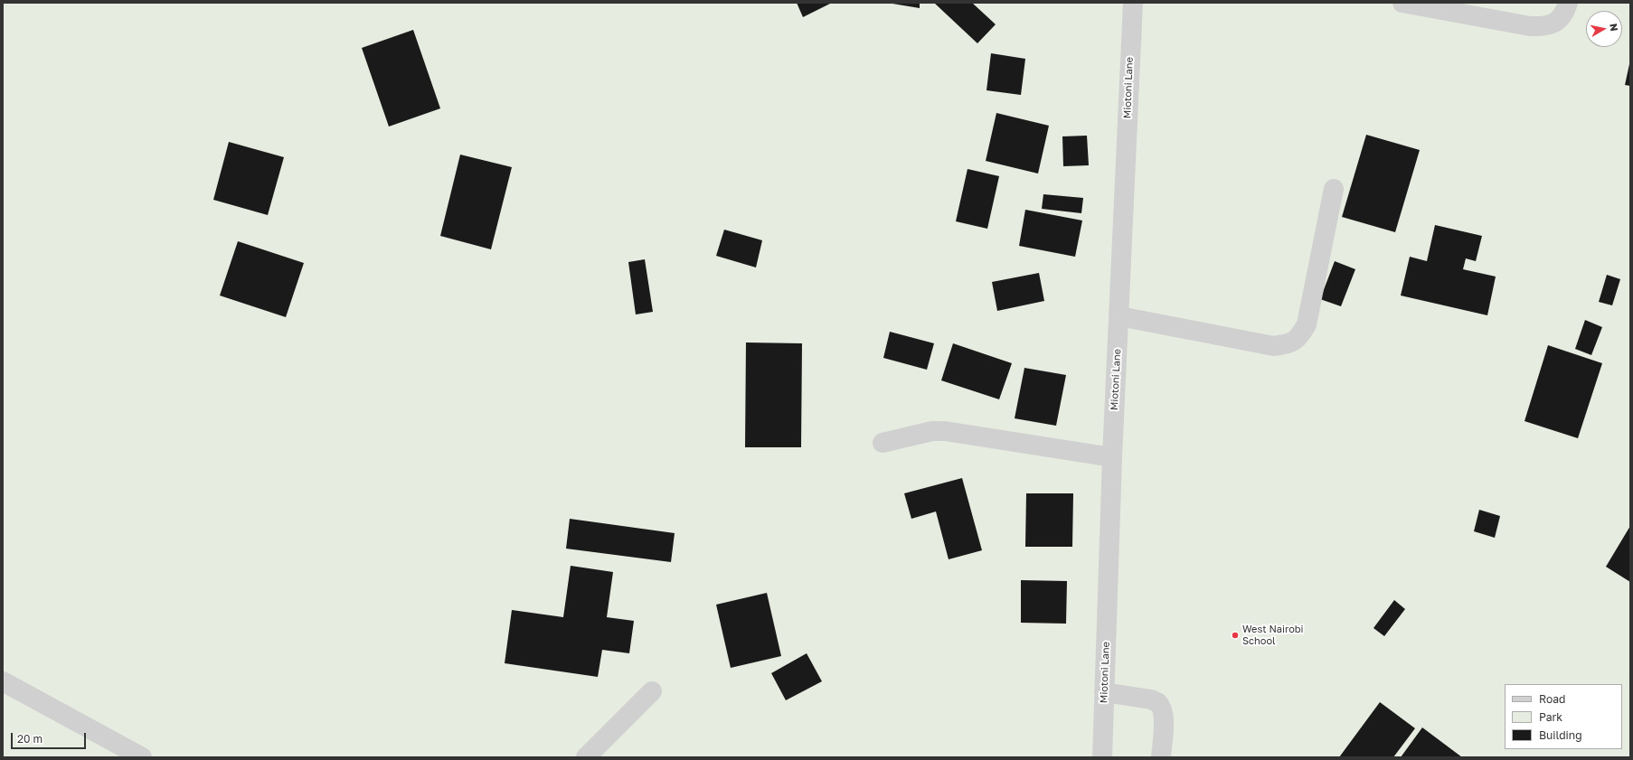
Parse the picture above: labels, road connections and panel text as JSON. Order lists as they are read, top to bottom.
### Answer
{
  "streets": {
    "street": ["Miotoni Lane"]
  },
  "places": ["West Nairobi School"],
  "legend": ["Road", "Park", "Building"],
  "scale_bar": "20 m",
  "north": "right"
}
